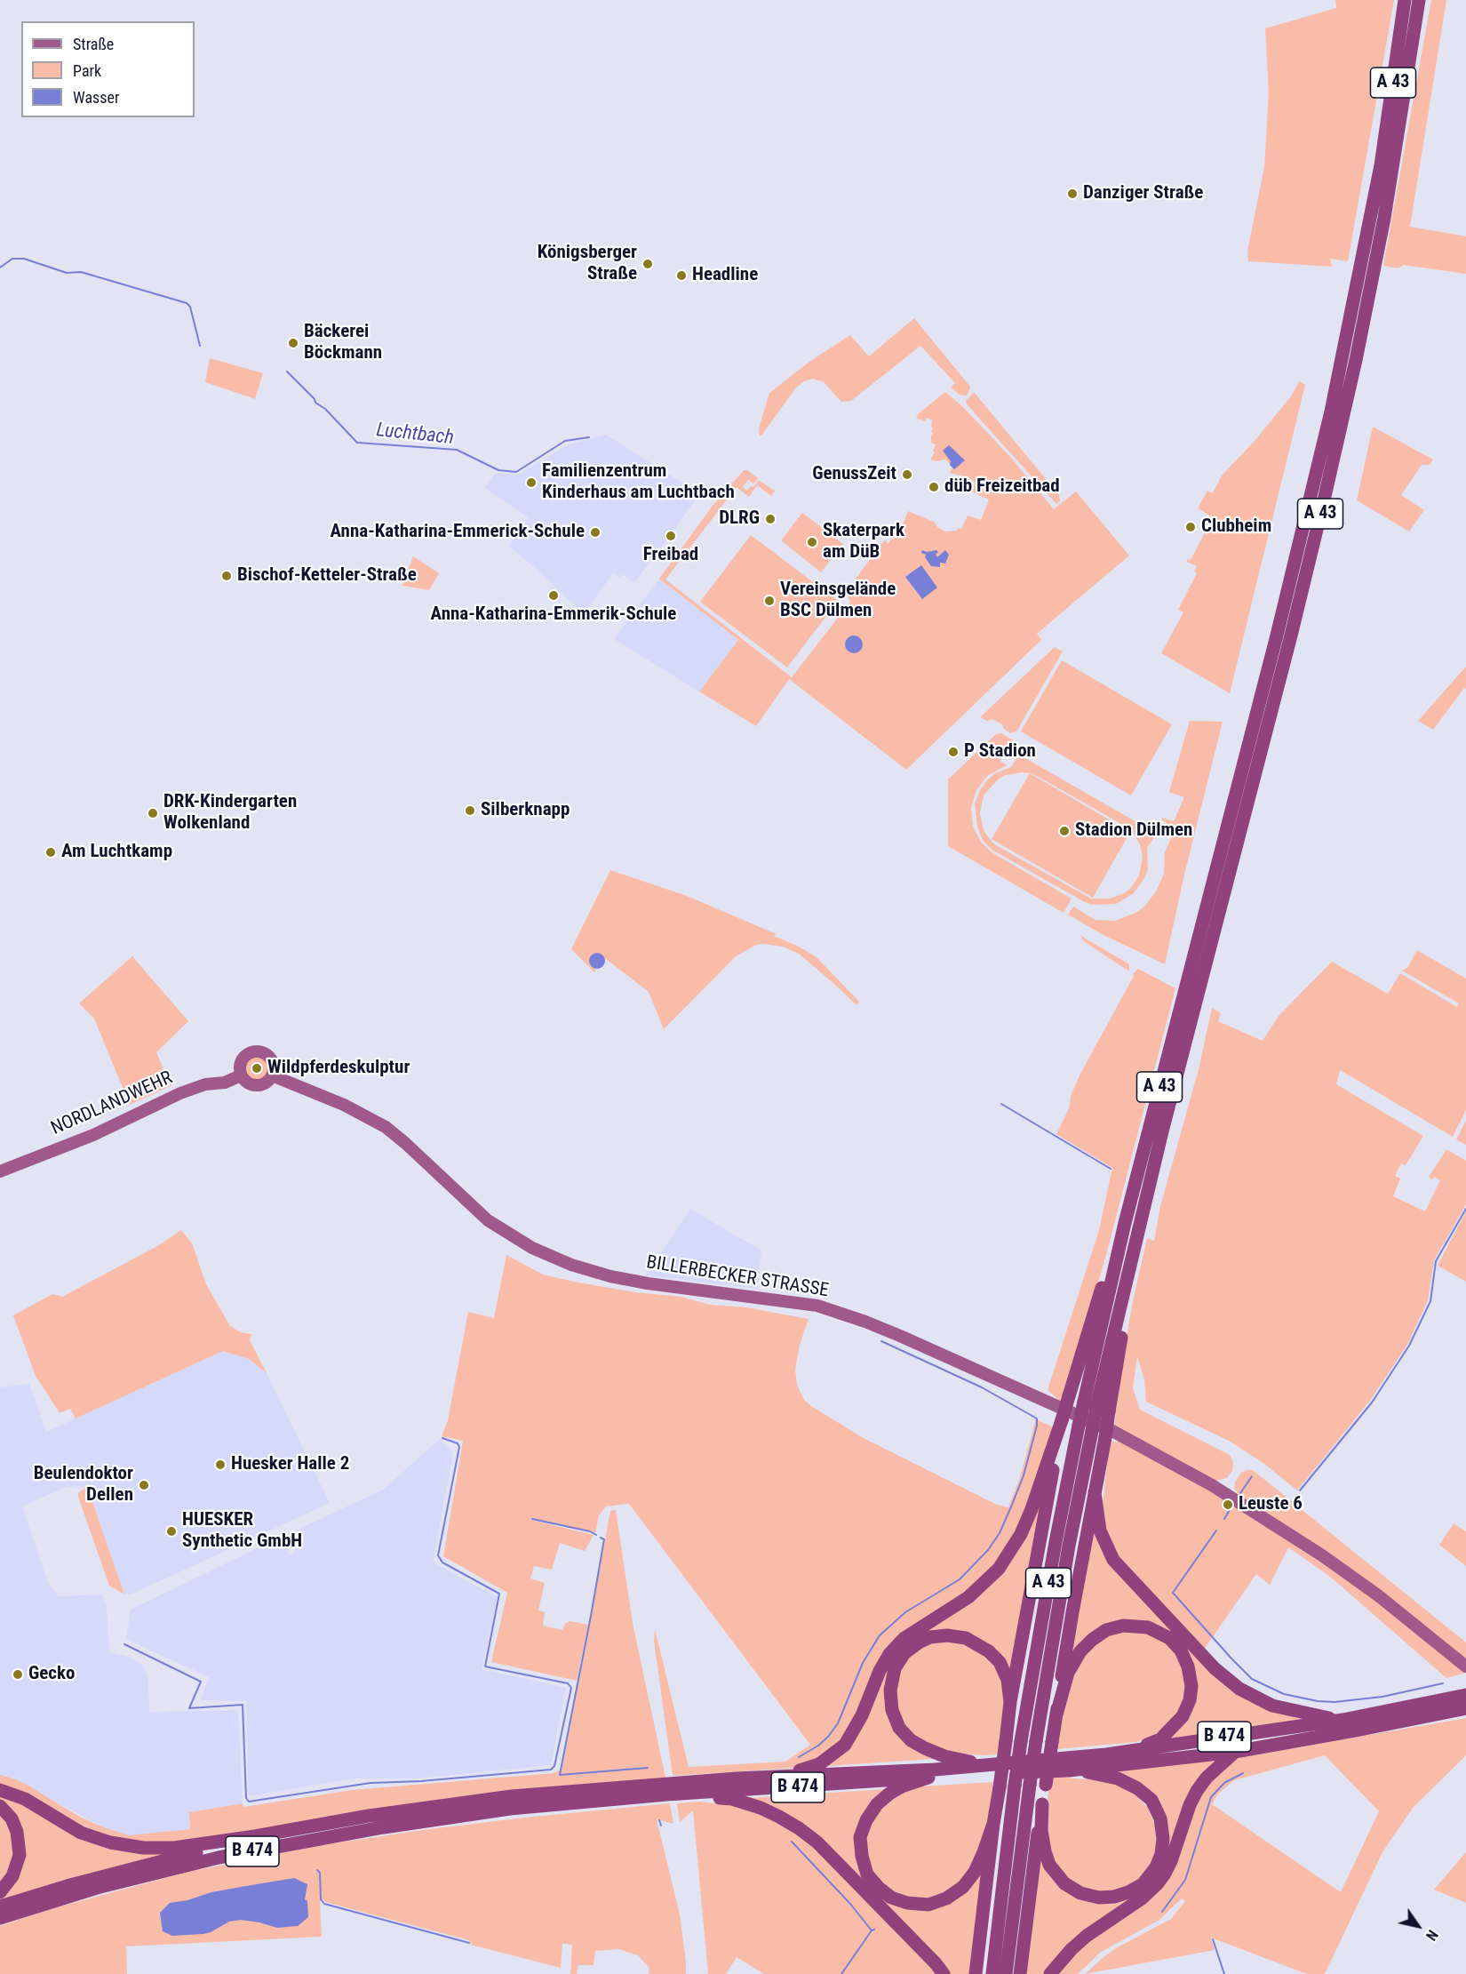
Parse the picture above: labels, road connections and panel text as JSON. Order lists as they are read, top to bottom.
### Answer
{
  "streets": {
    "highway": ["A 43", "B 474"],
    "main road": ["NORDLANDWEHR", "BILLERBECKER STRASSE"]
  },
  "crossings": [
    ["NORDLANDWEHR", "BILLERBECKER STRASSE"]
  ],
  "water": ["Luchtbach"],
  "places": [
    "Danziger Straße",
    "Königsberger Straße",
    "Headline",
    "Bäckerei Böckmann",
    "GenussZeit",
    "Familienzentrum Kinderhaus am Luchtbach",
    "düb Freizeitbad",
    "DLRG",
    "Clubheim",
    "Anna-Katharina-Emmerick-Schule",
    "Freibad",
    "Skaterpark am DüB",
    "Bischof-Ketteler-Straße",
    "Anna-Katharina-Emmerik-Schule",
    "Vereinsgelände BSC Dülmen",
    "P Stadion",
    "Silberknapp",
    "DRK-Kindergarten Wolkenland",
    "Stadion Dülmen",
    "Am Luchtkamp",
    "Wildpferdeskulptur",
    "Huesker Halle 2",
    "Beulendoktor Dellen",
    "Leuste 6",
    "HUESKER Synthetic GmbH",
    "Gecko"
  ],
  "legend": ["Straße", "Park", "Wasser"],
  "north": "bottom right"
}
